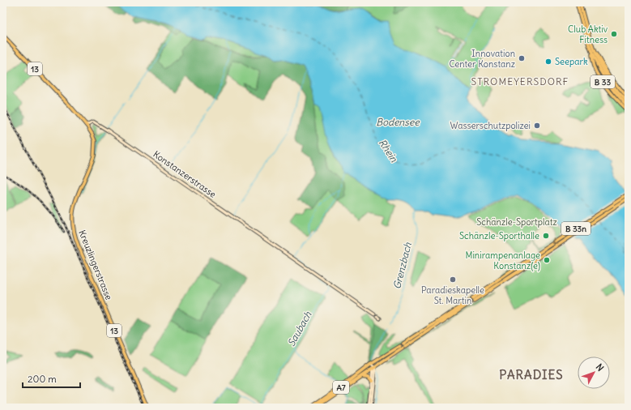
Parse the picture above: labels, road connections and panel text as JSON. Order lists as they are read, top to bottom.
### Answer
{
  "streets": {
    "highway": ["A7"],
    "main road": [
      "13",
      "B 33",
      "B 33n",
      "Kreuzlingerstrasse"
    ],
    "street": ["Konstanzerstrasse"]
  },
  "crossings": [
    ["13", "Konstanzerstrasse"],
    ["13", "Kreuzlingerstrasse"],
    ["Konstanzerstrasse", "Kreuzlingerstrasse"]
  ],
  "districts": ["STROMEYERSDORF", "PARADIES"],
  "water": [
    "Bodensee",
    "Rhein",
    "Grenzbach",
    "Saubach"
  ],
  "parks": ["Schänzle-Sportplatz"],
  "places": [
    "Club Aktiv Fitness",
    "Innovation Center Konstanz",
    "Seepark",
    "Wasserschutzpolizei",
    "Schänzle-Sporthalle",
    "Minirampenanlage Konstanz(e)",
    "Paradieskapelle St. Martin"
  ],
  "scale_bar": "200 m",
  "north": "top right"
}
